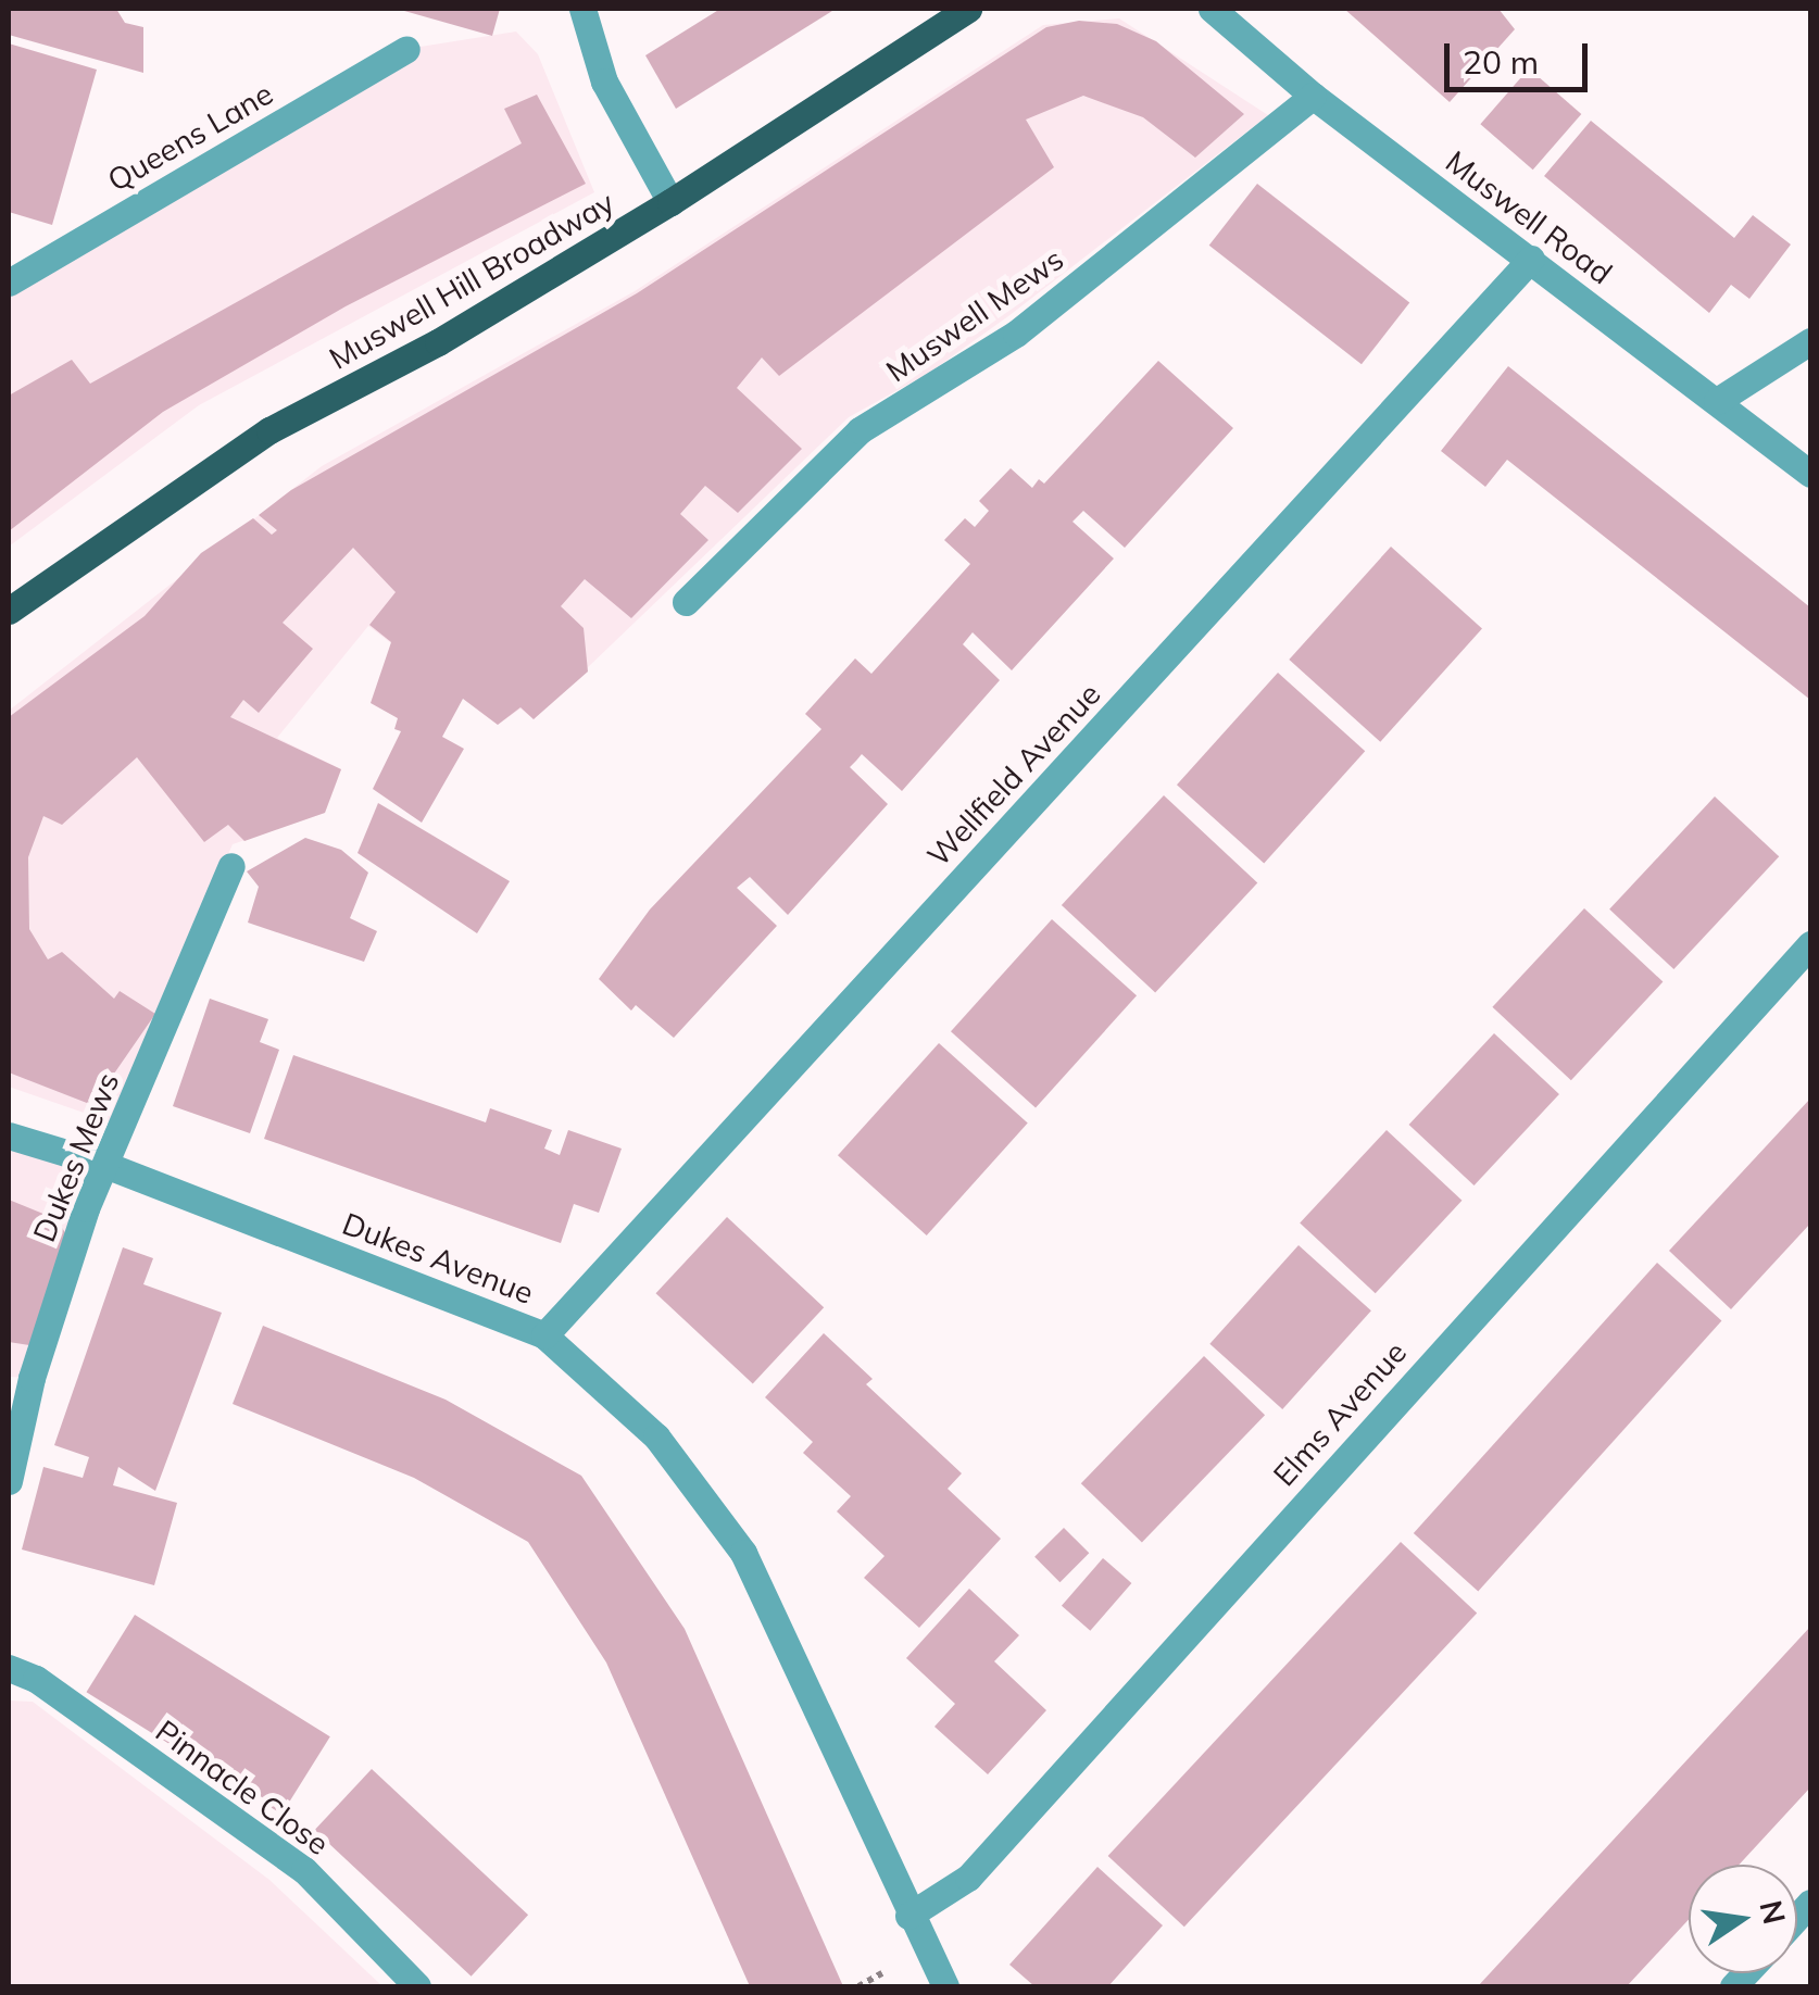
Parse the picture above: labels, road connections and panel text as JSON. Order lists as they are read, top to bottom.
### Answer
{
  "streets": {
    "main road": ["Muswell Hill Broadway"],
    "street": [
      "Queens Lane",
      "Muswell Road",
      "Muswell Mews",
      "Wellfield Avenue",
      "Dukes Mews",
      "Dukes Avenue",
      "Elms Avenue",
      "Pinnacle Close"
    ]
  },
  "crossings": [
    ["Muswell Road", "Muswell Mews"],
    ["Muswell Road", "Wellfield Avenue"],
    ["Wellfield Avenue", "Dukes Avenue"],
    ["Dukes Mews", "Dukes Avenue"],
    ["Dukes Avenue", "Elms Avenue"]
  ],
  "scale_bar": "20 m",
  "north": "right"
}
